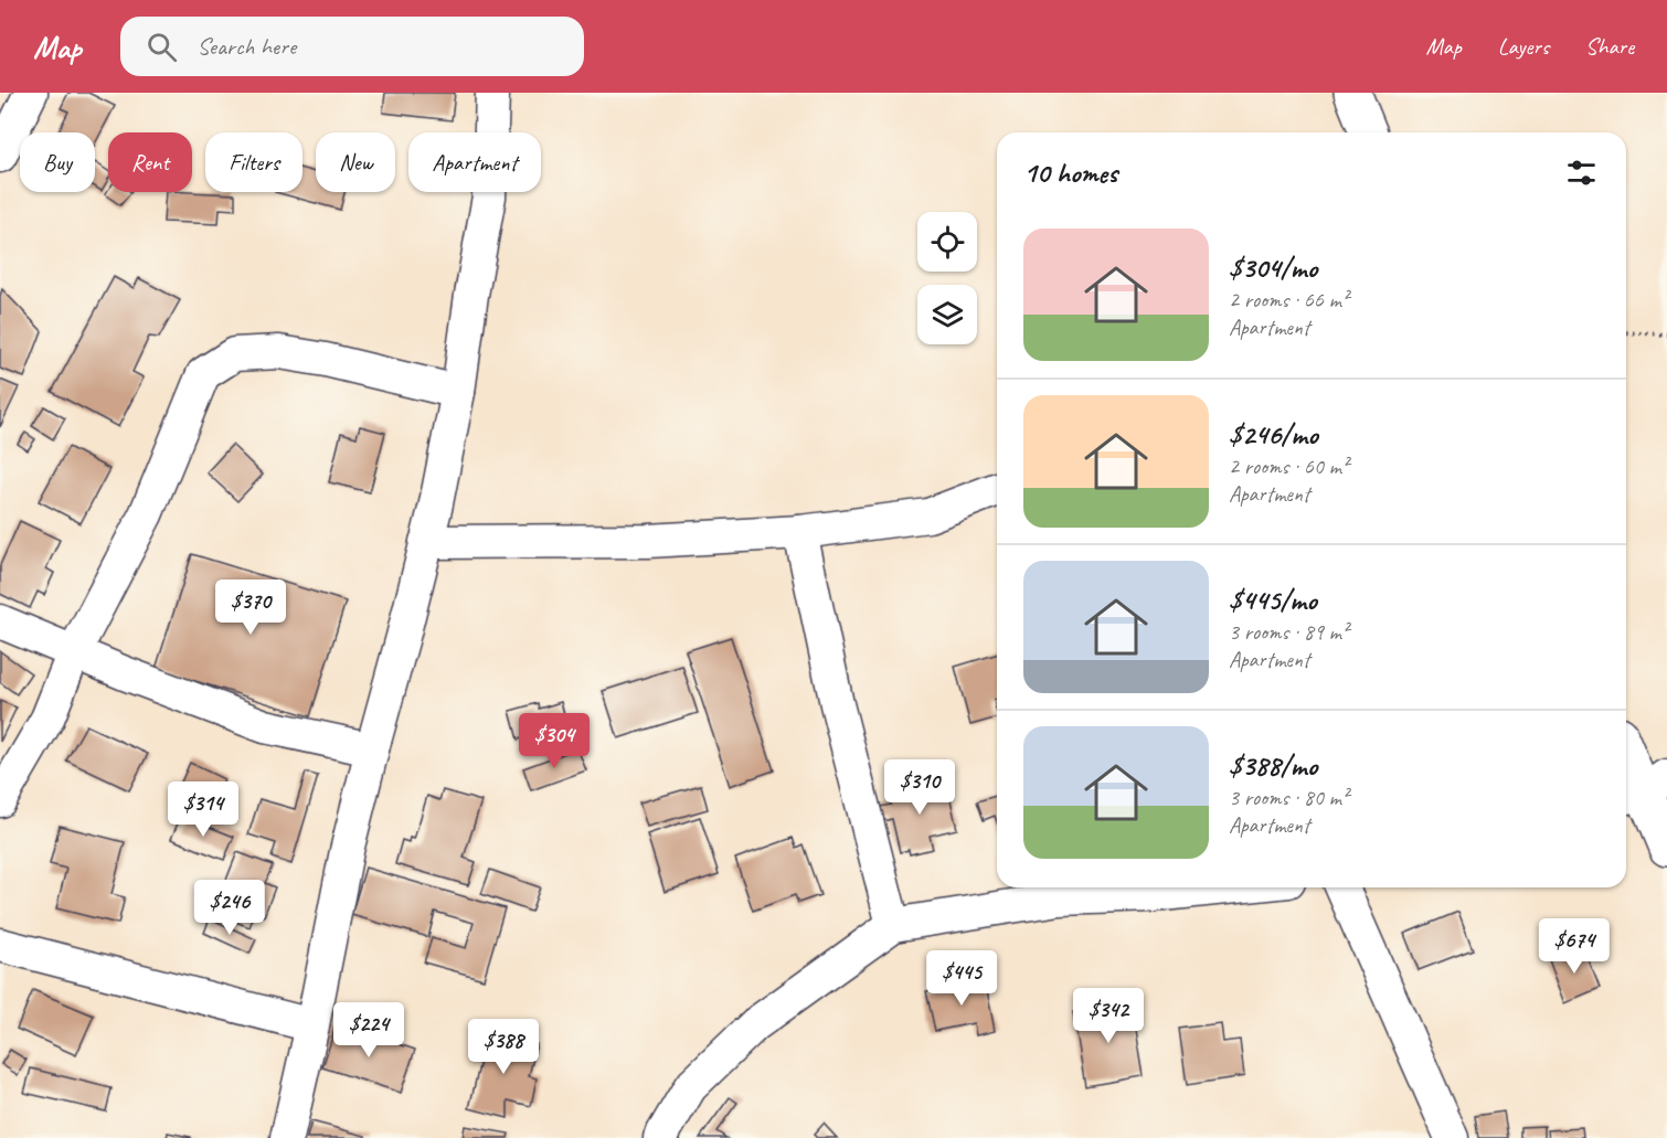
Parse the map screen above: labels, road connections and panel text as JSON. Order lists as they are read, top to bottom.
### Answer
{
  "page": {
    "header": "Map",
    "search": "Search here",
    "nav": ["Map", "Layers", "Share"],
    "chip": [
      "Buy",
      "Rent",
      "Filters",
      "New",
      "Apartment"
    ],
    "heading": "10 homes",
    "list": [
      {
        "name": "$304/mo",
        "note": "2 rooms · 66 m² · Apartment"
      },
      {
        "name": "$246/mo",
        "note": "2 rooms · 60 m² · Apartment"
      },
      {
        "name": "$445/mo",
        "note": "3 rooms · 89 m² · Apartment"
      },
      {
        "name": "$388/mo",
        "note": "3 rooms · 80 m² · Apartment"
      }
    ],
    "price": [
      "$370",
      "$304",
      "$310",
      "$314",
      "$246",
      "$674",
      "$445",
      "$342",
      "$224",
      "$388"
    ]
  }
}
